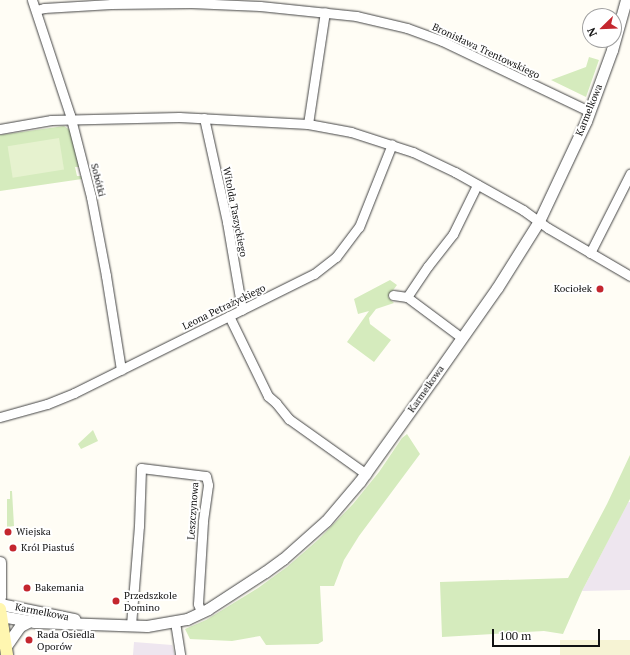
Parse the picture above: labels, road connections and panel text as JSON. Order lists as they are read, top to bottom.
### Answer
{
  "streets": {
    "street": [
      "Bronisława Trentowskiego",
      "Karmelkowa",
      "Sobótki",
      "Witolda Taszyckiego",
      "Leona Petrażyckiego",
      "Leszczynowa"
    ]
  },
  "crossings": [
    ["Bronisława Trentowskiego", "Karmelkowa"],
    ["Bronisława Trentowskiego", "Sobótki"],
    ["Karmelkowa", "Leszczynowa"],
    ["Sobótki", "Leona Petrażyckiego"],
    ["Witolda Taszyckiego", "Leona Petrażyckiego"]
  ],
  "places": [
    "Kociołek",
    "Wiejska",
    "Król Piastuś",
    "Bakemania",
    "Przedszkole Domino",
    "Rada Osiedla Oporów"
  ],
  "scale_bar": "100 m",
  "north": "bottom left"
}
